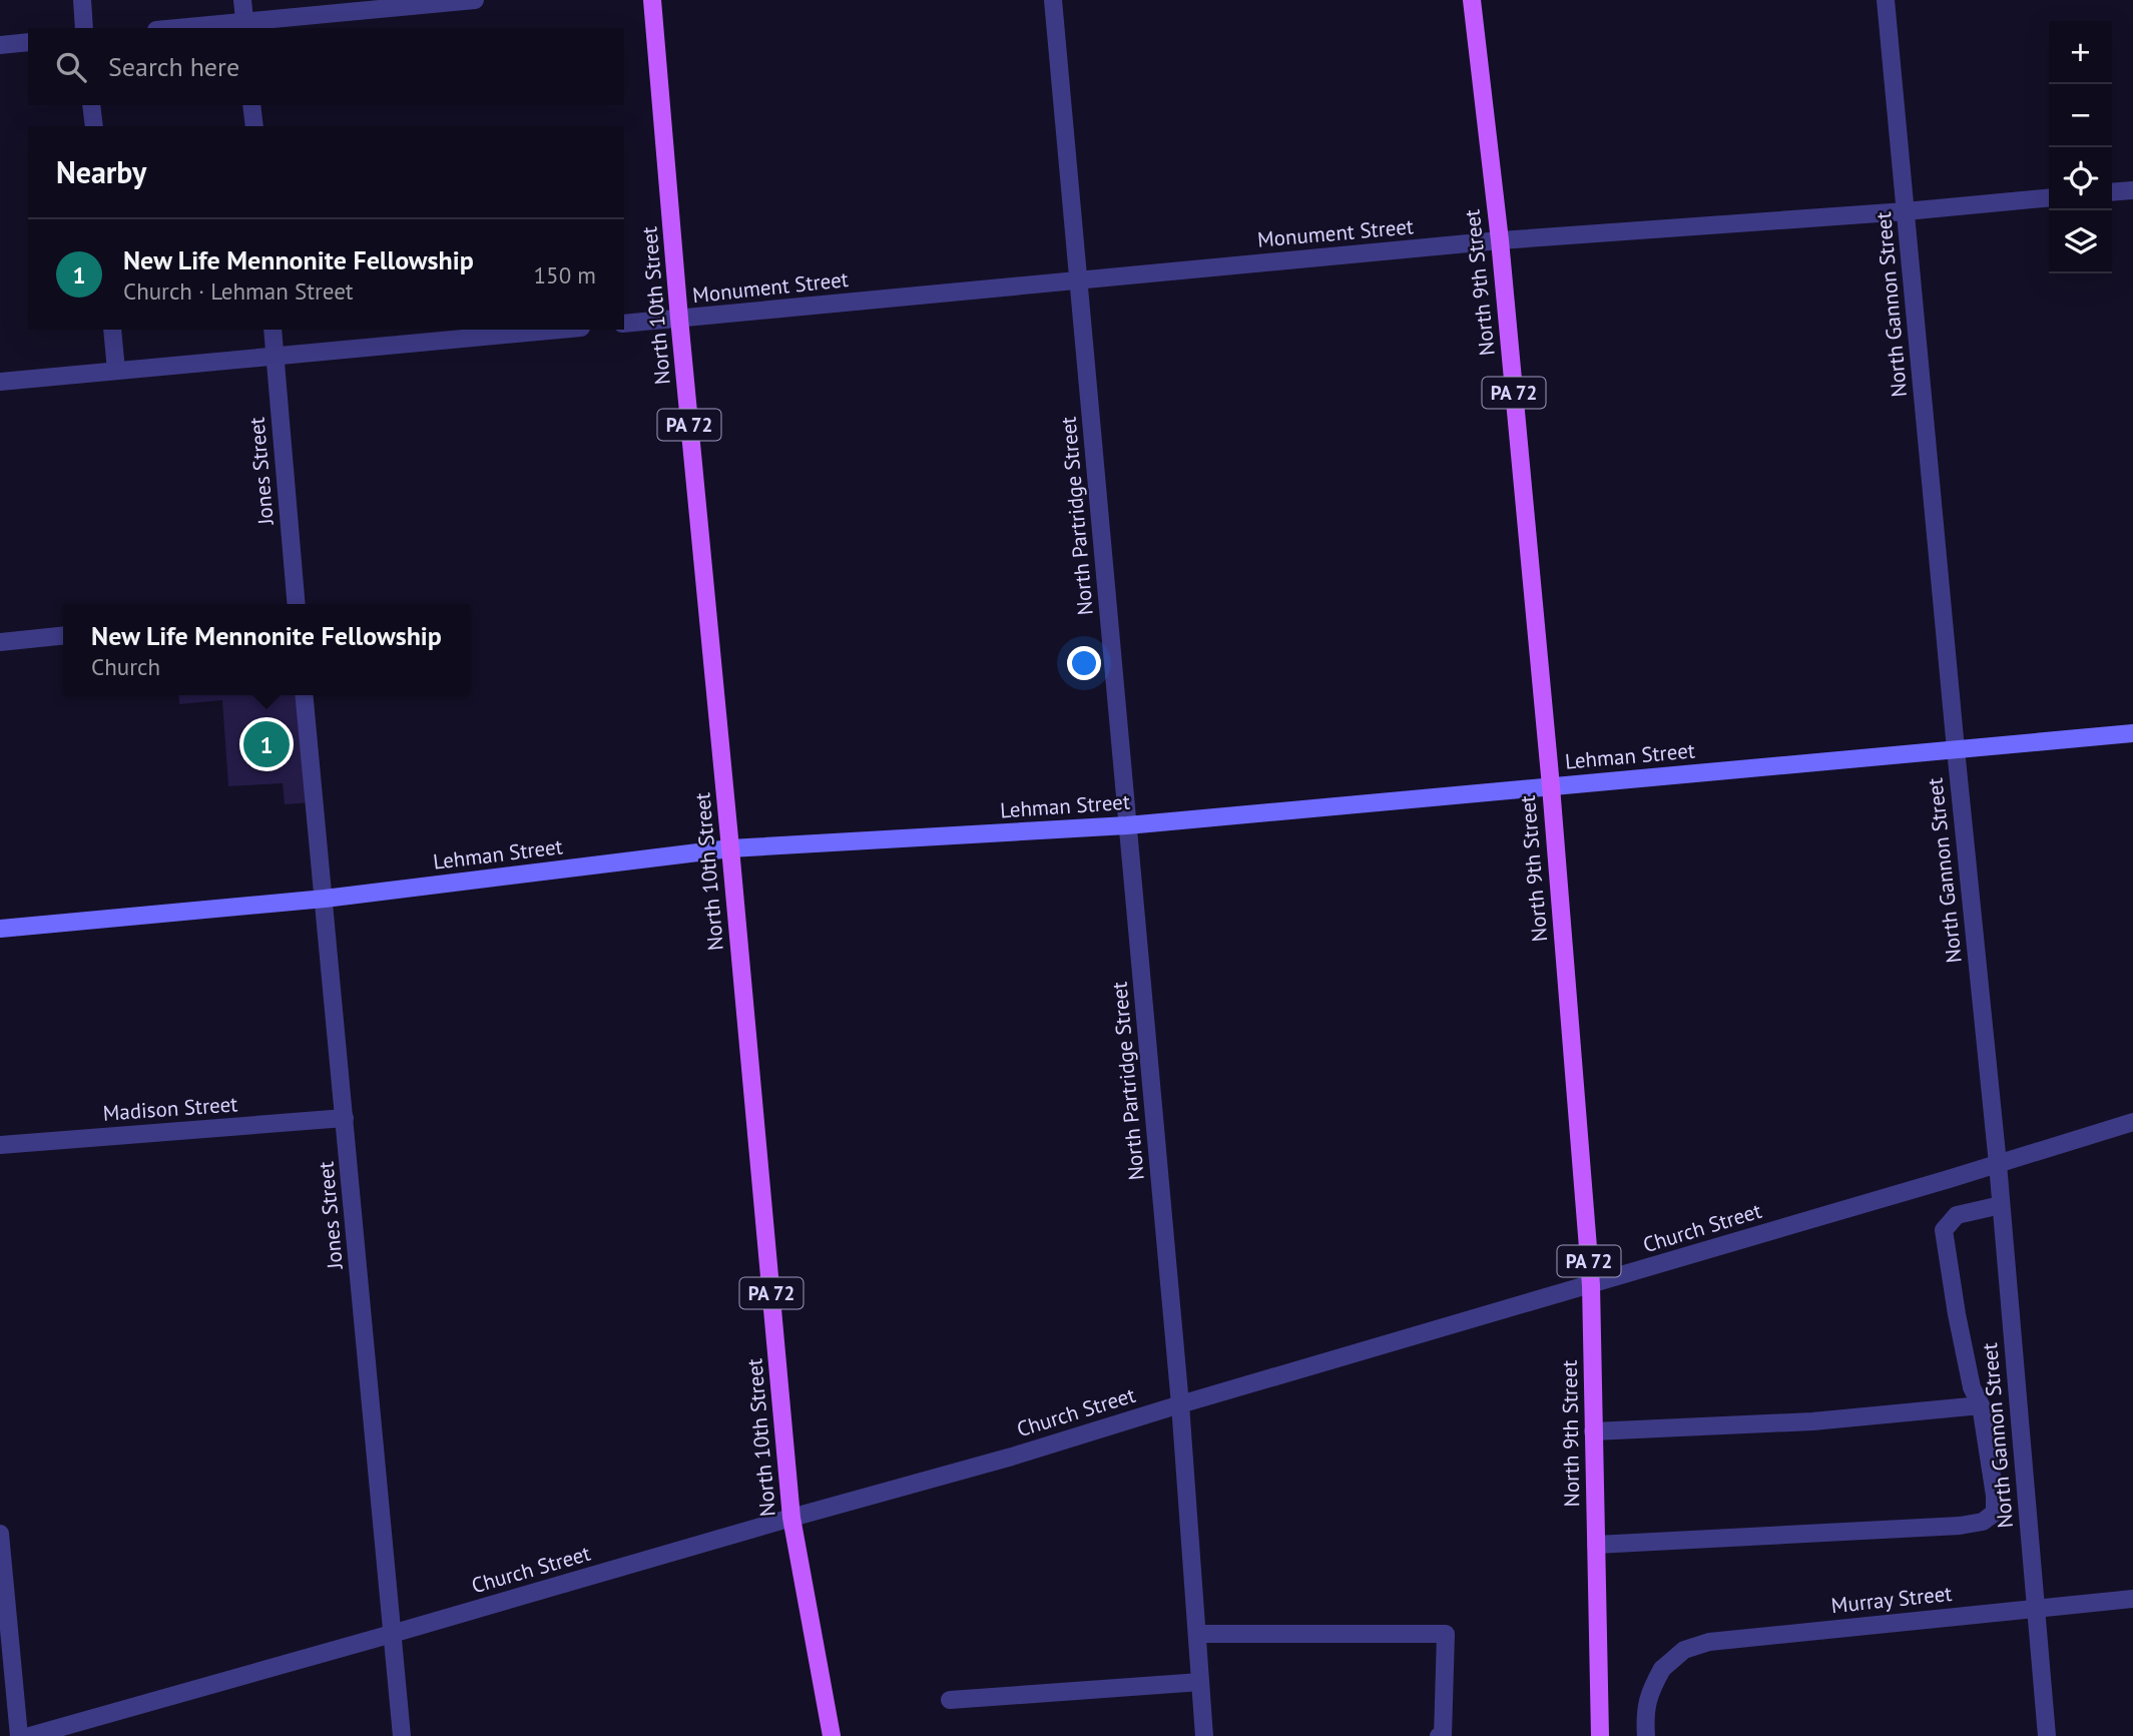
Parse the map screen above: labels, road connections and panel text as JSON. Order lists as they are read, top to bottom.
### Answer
{
  "streets": {
    "main road": [
      "North 9th Street",
      "North 10th Street",
      "PA 72",
      "Lehman Street"
    ],
    "street": [
      "Monument Street",
      "North Gannon Street",
      "Jones Street",
      "North Partridge Street",
      "Madison Street",
      "Church Street",
      "Murray Street"
    ]
  },
  "crossings": [
    ["Monument Street", "North 9th Street"],
    ["Monument Street", "North Gannon Street"],
    ["Monument Street", "North 10th Street"],
    ["Monument Street", "North Partridge Street"],
    ["North 9th Street", "Lehman Street"],
    ["North 9th Street", "Church Street"],
    ["North Gannon Street", "Lehman Street"],
    ["North Gannon Street", "Church Street"],
    ["North Gannon Street", "Murray Street"],
    ["North 10th Street", "Lehman Street"],
    ["North 10th Street", "Church Street"],
    ["Jones Street", "Lehman Street"],
    ["Jones Street", "Madison Street"],
    ["Jones Street", "Church Street"],
    ["North Partridge Street", "Lehman Street"],
    ["North Partridge Street", "Church Street"]
  ],
  "page": {
    "map_buttons": ["+", "−"],
    "search": "Search here",
    "heading": "Nearby",
    "list": [
      {
        "mark": "1",
        "name": "New Life Mennonite Fellowship",
        "note": "Church · Lehman Street",
        "value": "150 m"
      }
    ],
    "popup": ["New Life Mennonite Fellowship", "Church"],
    "pins": "1"
  }
}
